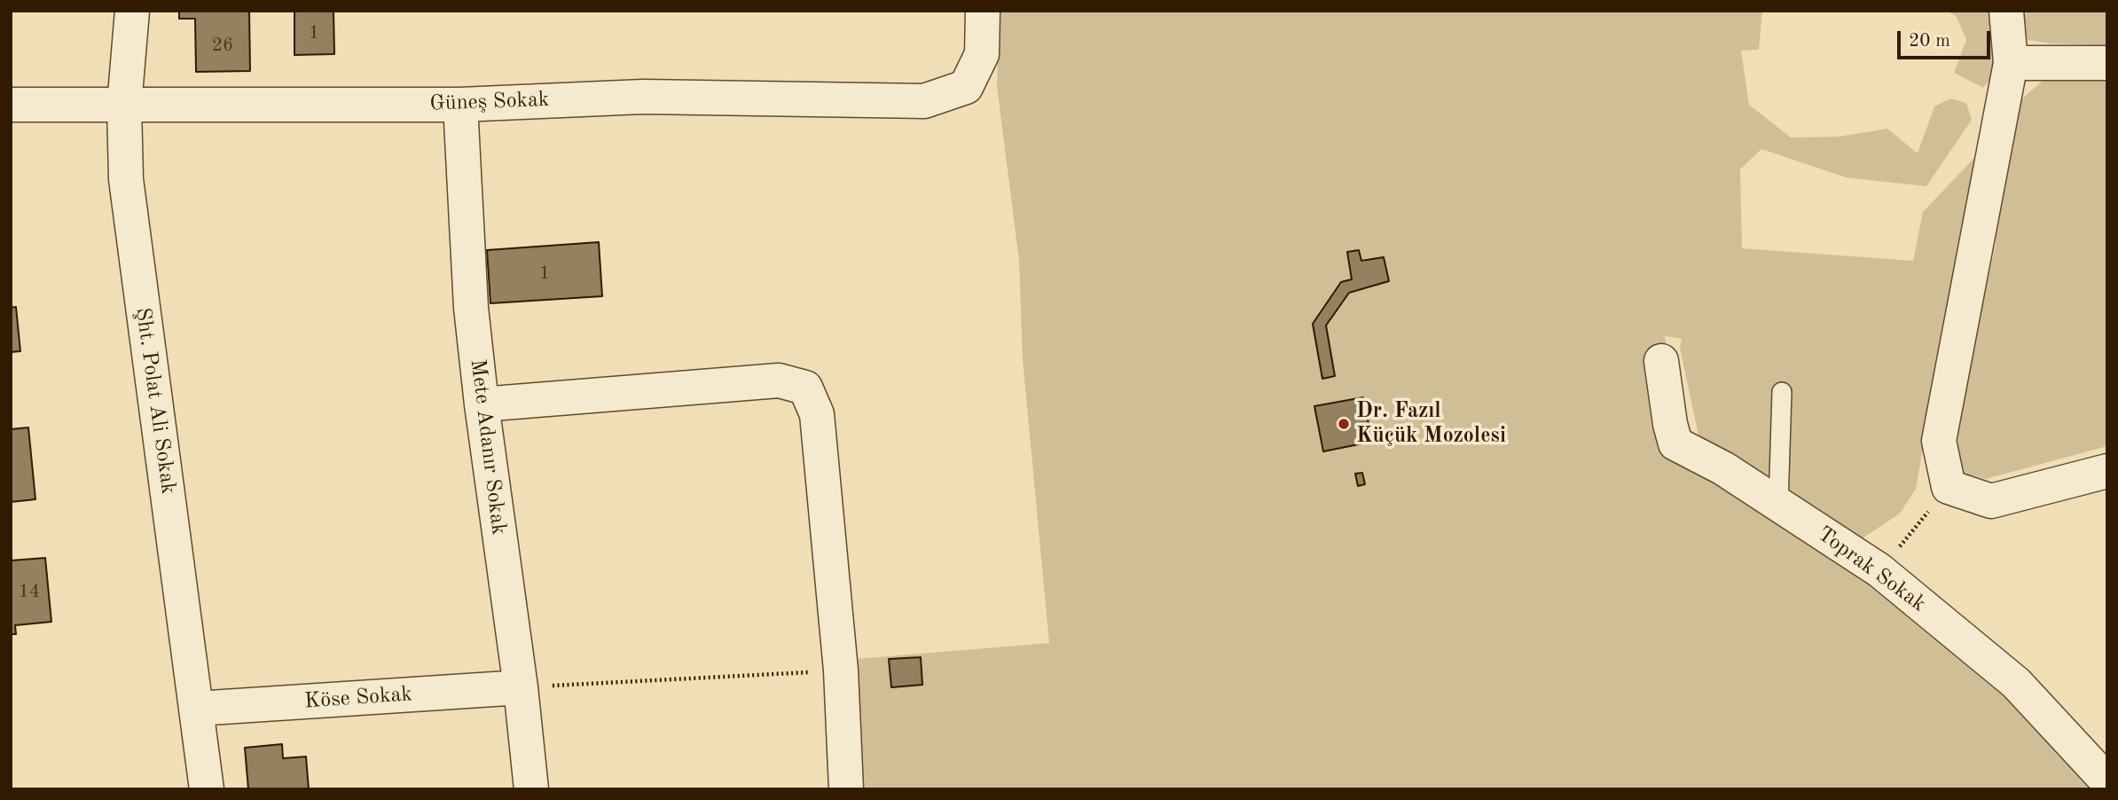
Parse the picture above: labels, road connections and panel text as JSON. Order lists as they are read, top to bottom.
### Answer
{
  "streets": {
    "street": [
      "Güneş Sokak",
      "Şht. Polat Ali Sokak",
      "Mete Adanır Sokak",
      "Toprak Sokak",
      "Köse Sokak"
    ]
  },
  "crossings": [
    ["Güneş Sokak", "Şht. Polat Ali Sokak"],
    ["Güneş Sokak", "Mete Adanır Sokak"],
    ["Şht. Polat Ali Sokak", "Köse Sokak"],
    ["Mete Adanır Sokak", "Köse Sokak"]
  ],
  "places": ["Dr. Fazıl Küçük Mozolesi"],
  "house_numbers": [
    "1",
    "26",
    "1",
    "14"
  ],
  "scale_bar": "20 m"
}
